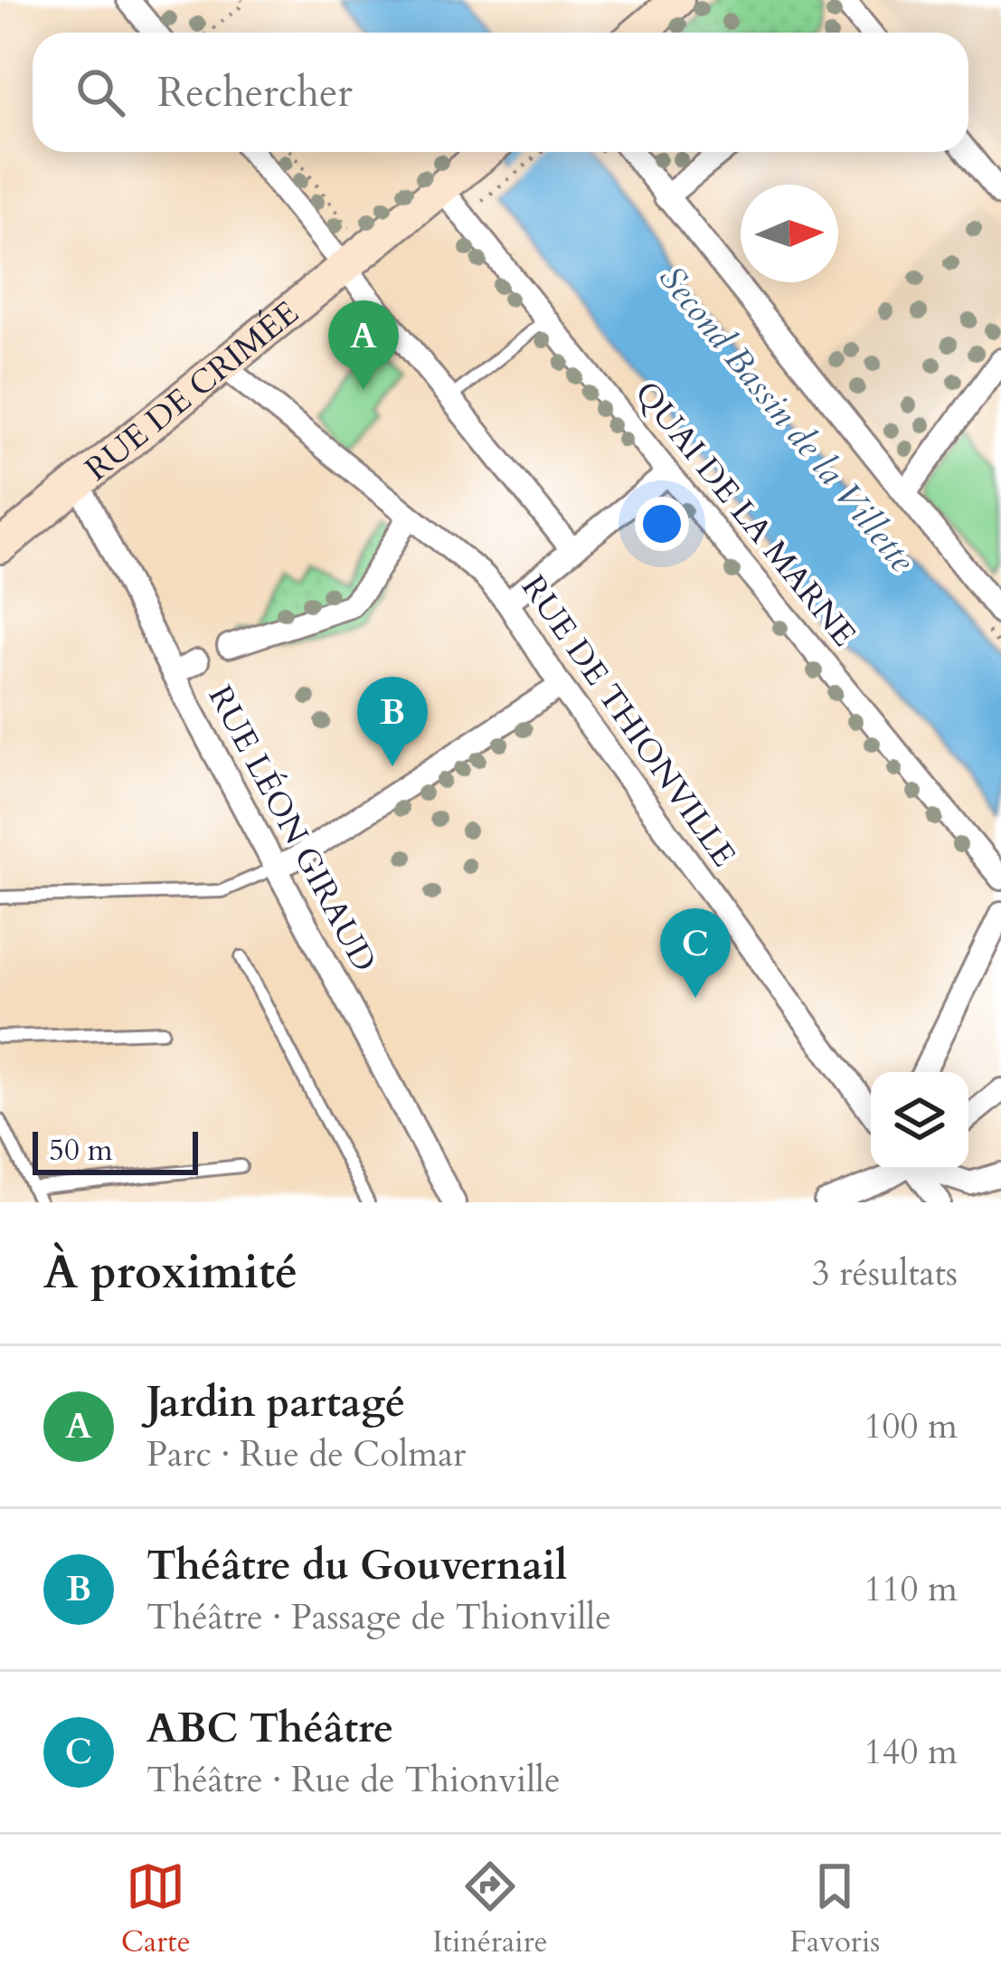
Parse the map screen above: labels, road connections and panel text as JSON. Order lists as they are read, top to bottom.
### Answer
{
  "streets": {
    "street": [
      "RUE DE CRIMÉE",
      "QUAI DE LA MARNE",
      "RUE DE THIONVILLE",
      "RUE LÉON GIRAUD"
    ]
  },
  "crossings": [
    ["RUE DE CRIMÉE", "QUAI DE LA MARNE"],
    ["RUE DE CRIMÉE", "RUE DE THIONVILLE"],
    ["RUE DE CRIMÉE", "RUE LÉON GIRAUD"]
  ],
  "water": ["Second Bassin de la Villette"],
  "scale_bar": "50 m",
  "north": "right",
  "page": {
    "search": "Rechercher",
    "pins": ["A", "B", "C"],
    "scale": "50 m",
    "heading": ["À proximité", "3 résultats"],
    "list": [
      {
        "mark": "A",
        "name": "Jardin partagé",
        "note": "Parc · Rue de Colmar",
        "value": "100 m"
      },
      {
        "mark": "B",
        "name": "Théâtre du Gouvernail",
        "note": "Théâtre · Passage de Thionville",
        "value": "110 m"
      },
      {
        "mark": "C",
        "name": "ABC Théâtre",
        "note": "Théâtre · Rue de Thionville",
        "value": "140 m"
      }
    ],
    "nav": ["Carte", "Itinéraire", "Favoris"]
  }
}
